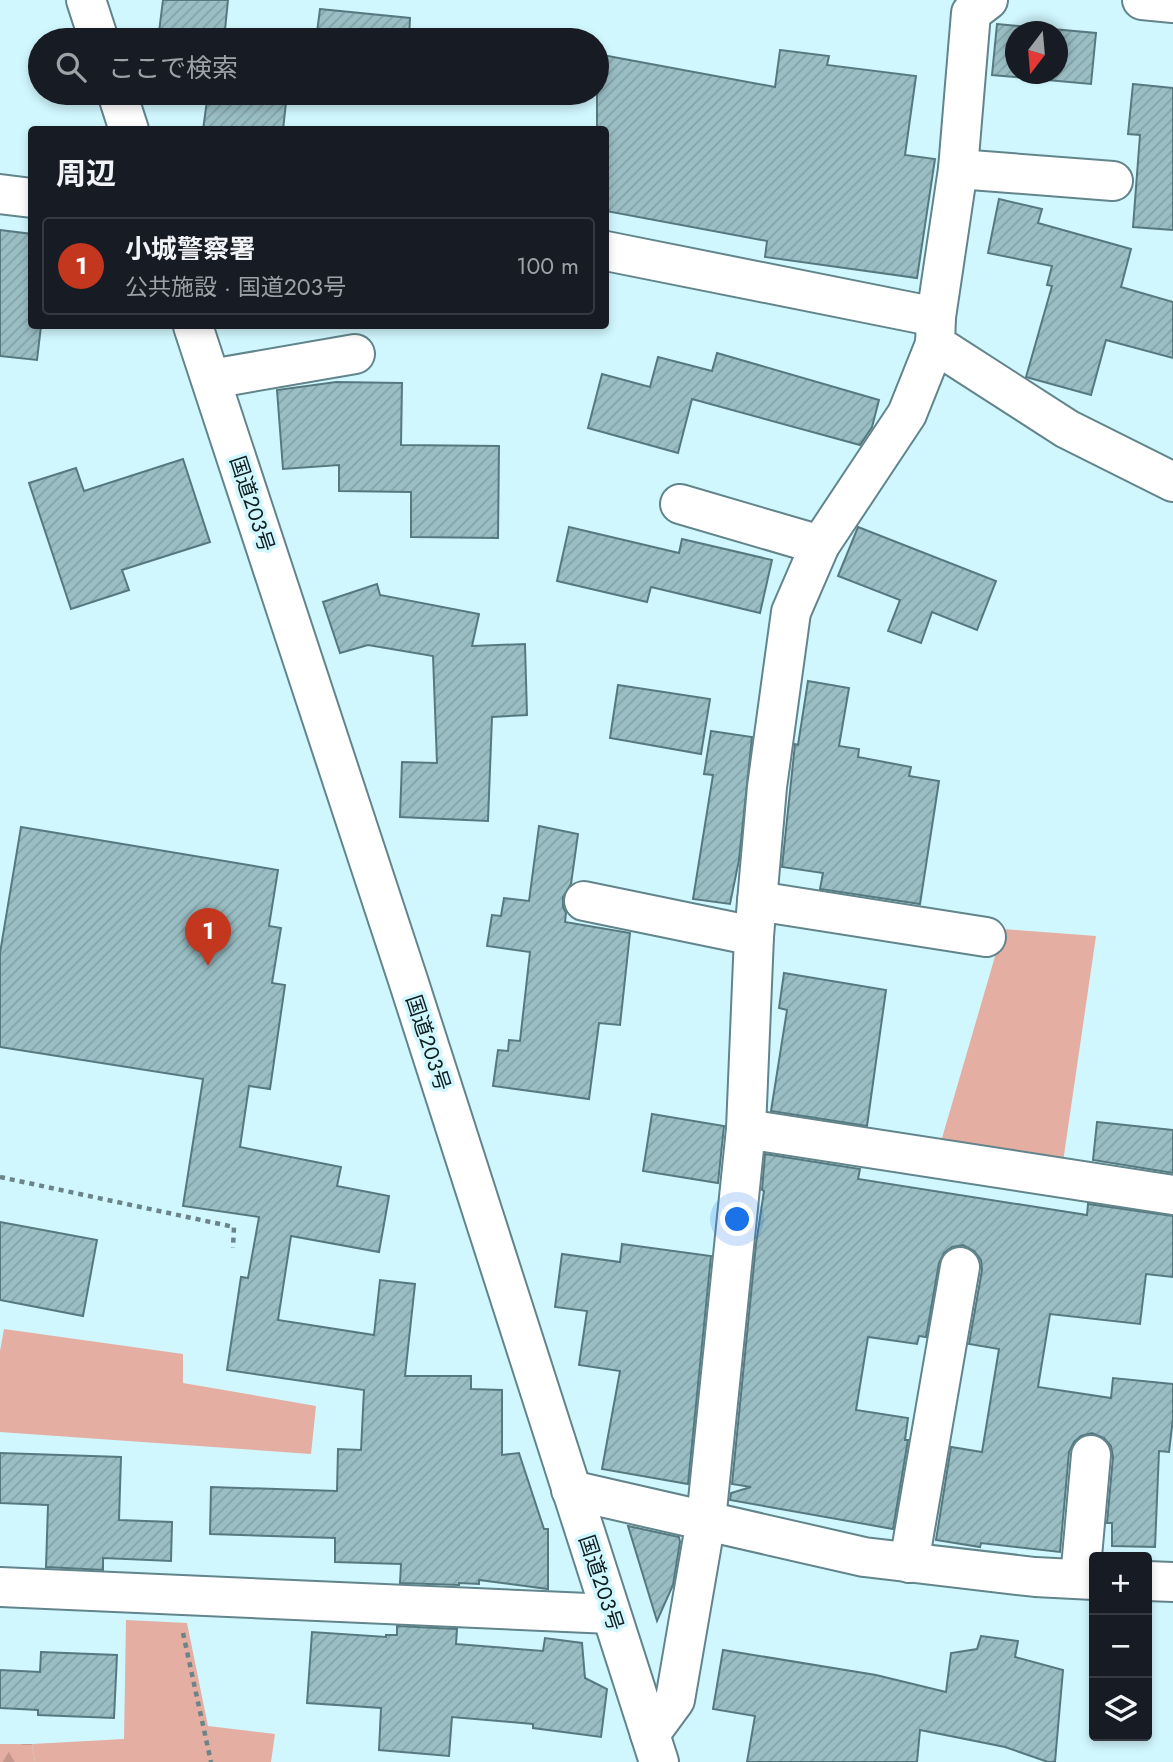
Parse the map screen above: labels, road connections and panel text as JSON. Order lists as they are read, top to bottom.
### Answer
{
  "streets": {
    "main road": ["国道203号"]
  },
  "north": "bottom",
  "page": {
    "search": "ここで検索",
    "heading": "周辺",
    "list": [
      {
        "mark": "1",
        "name": "小城警察署",
        "note": "公共施設 · 国道203号",
        "value": "100 m"
      }
    ],
    "pins": "1",
    "map_buttons": ["+", "−"]
  }
}
